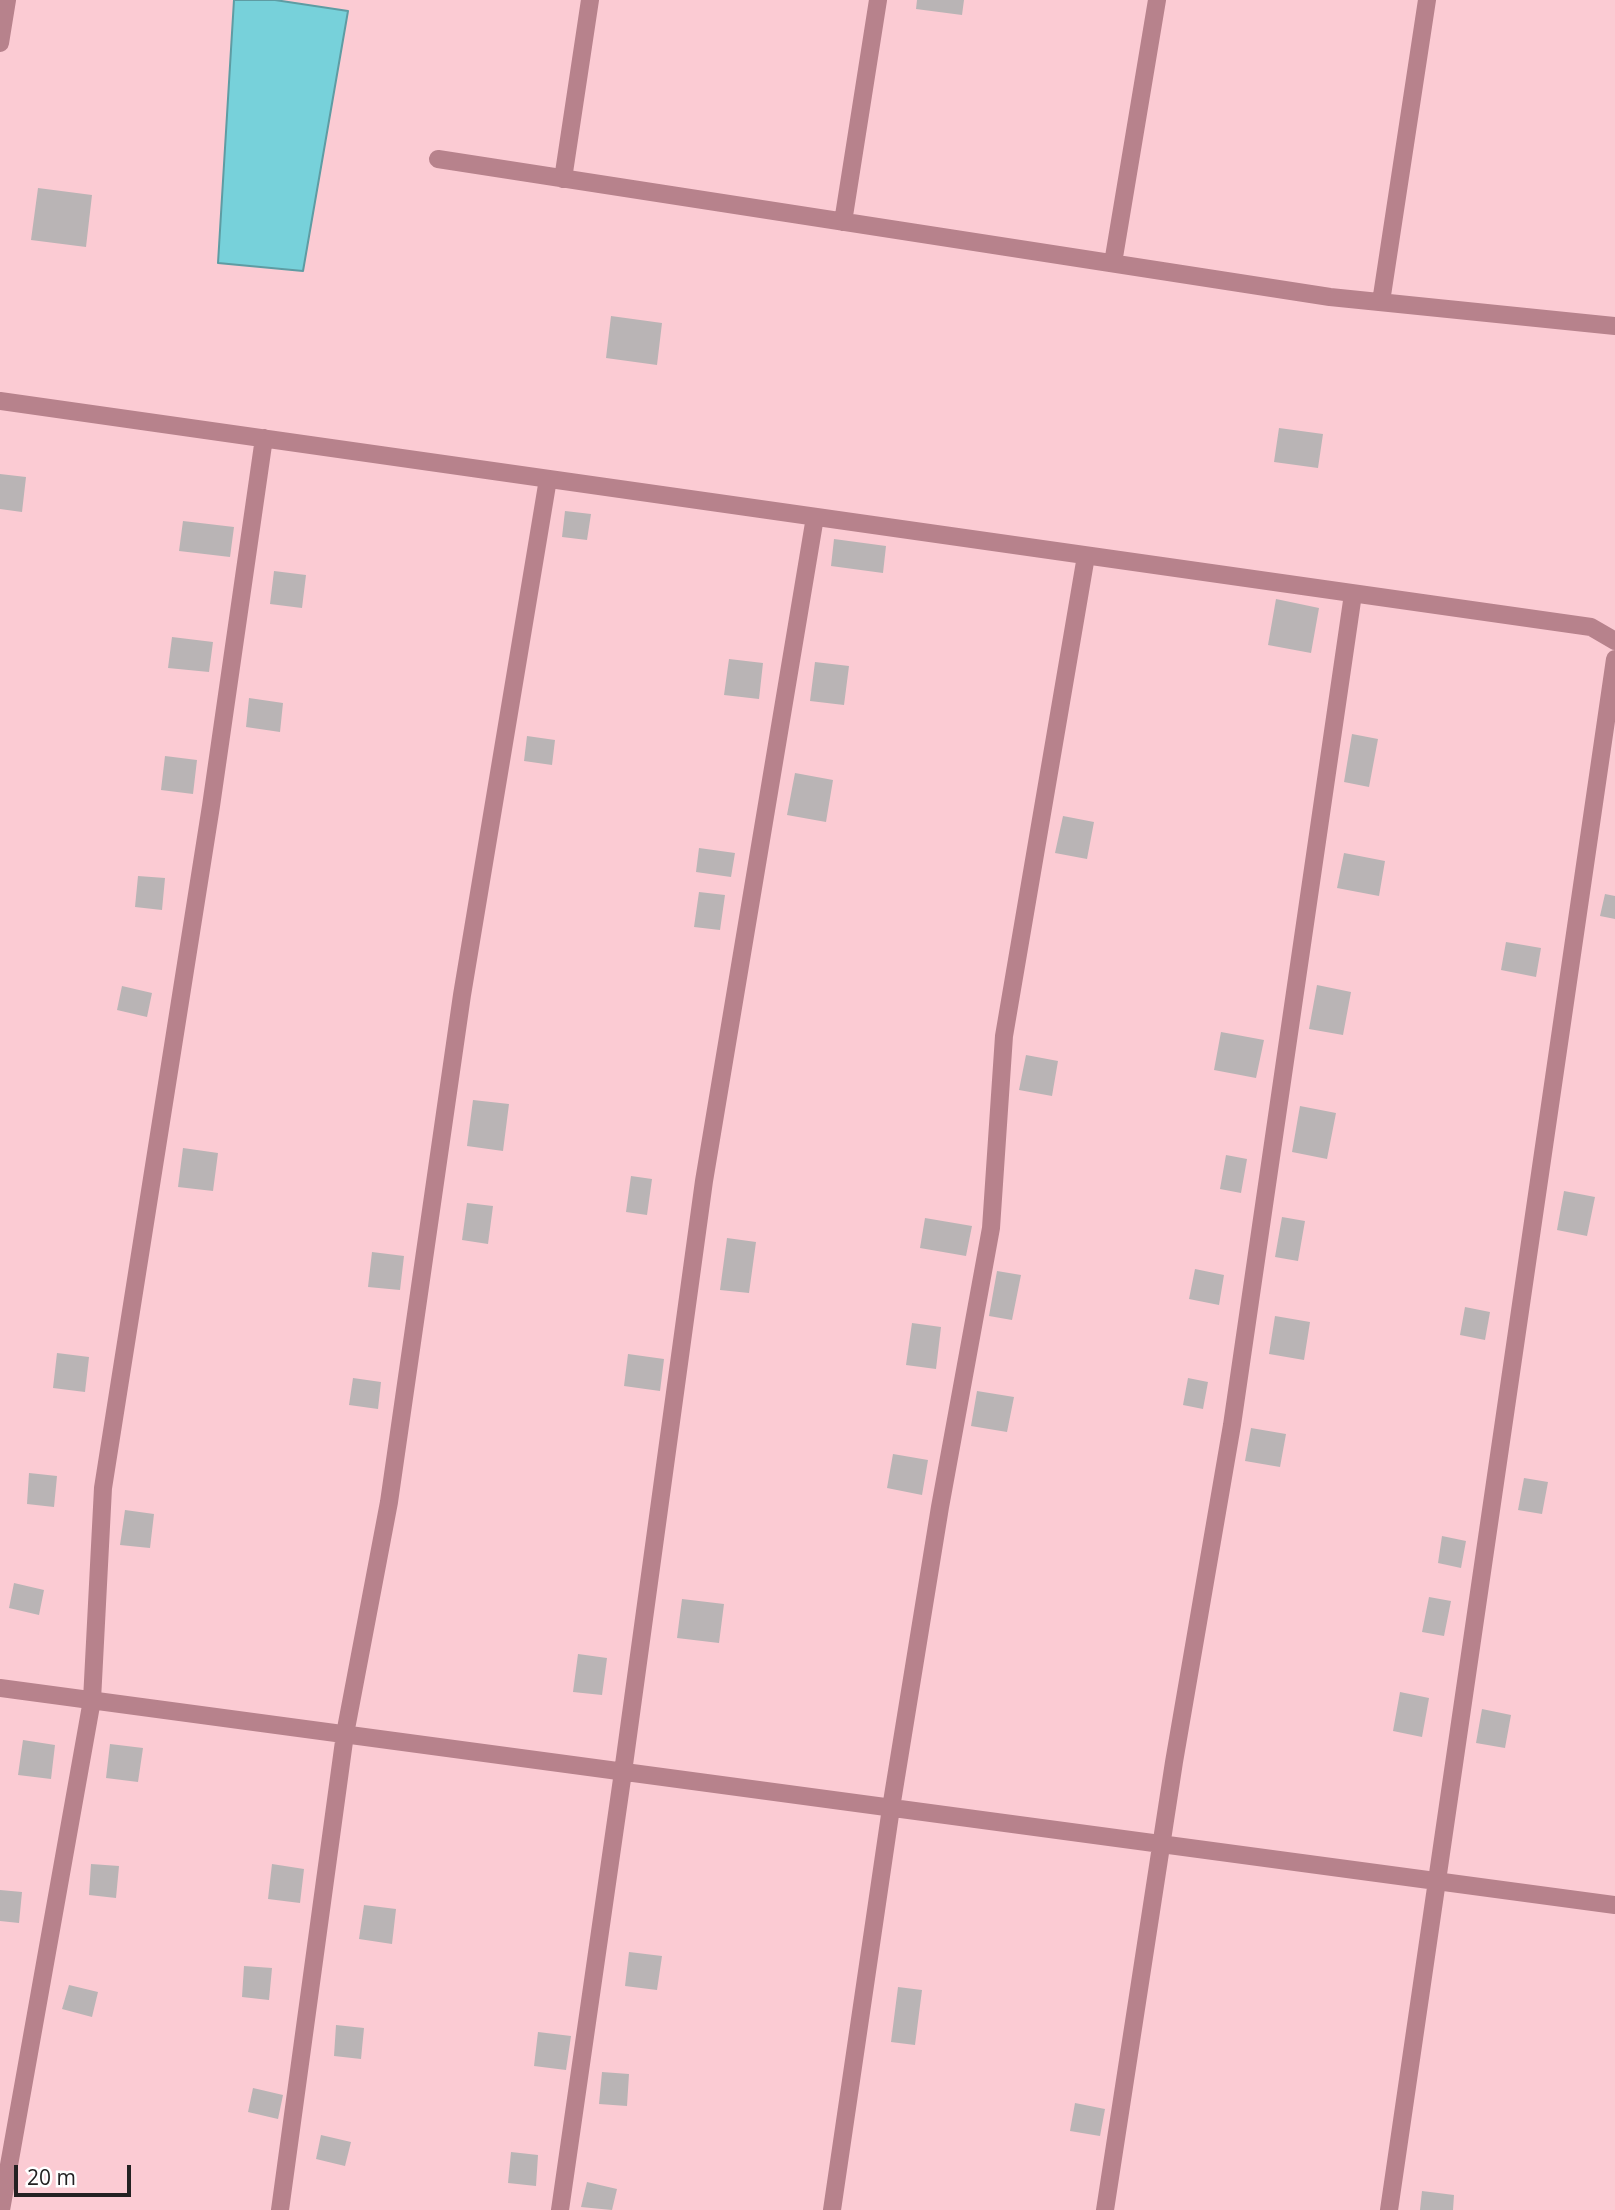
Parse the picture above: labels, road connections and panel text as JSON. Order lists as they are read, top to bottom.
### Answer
{
  "scale_bar": "20 m"
}
